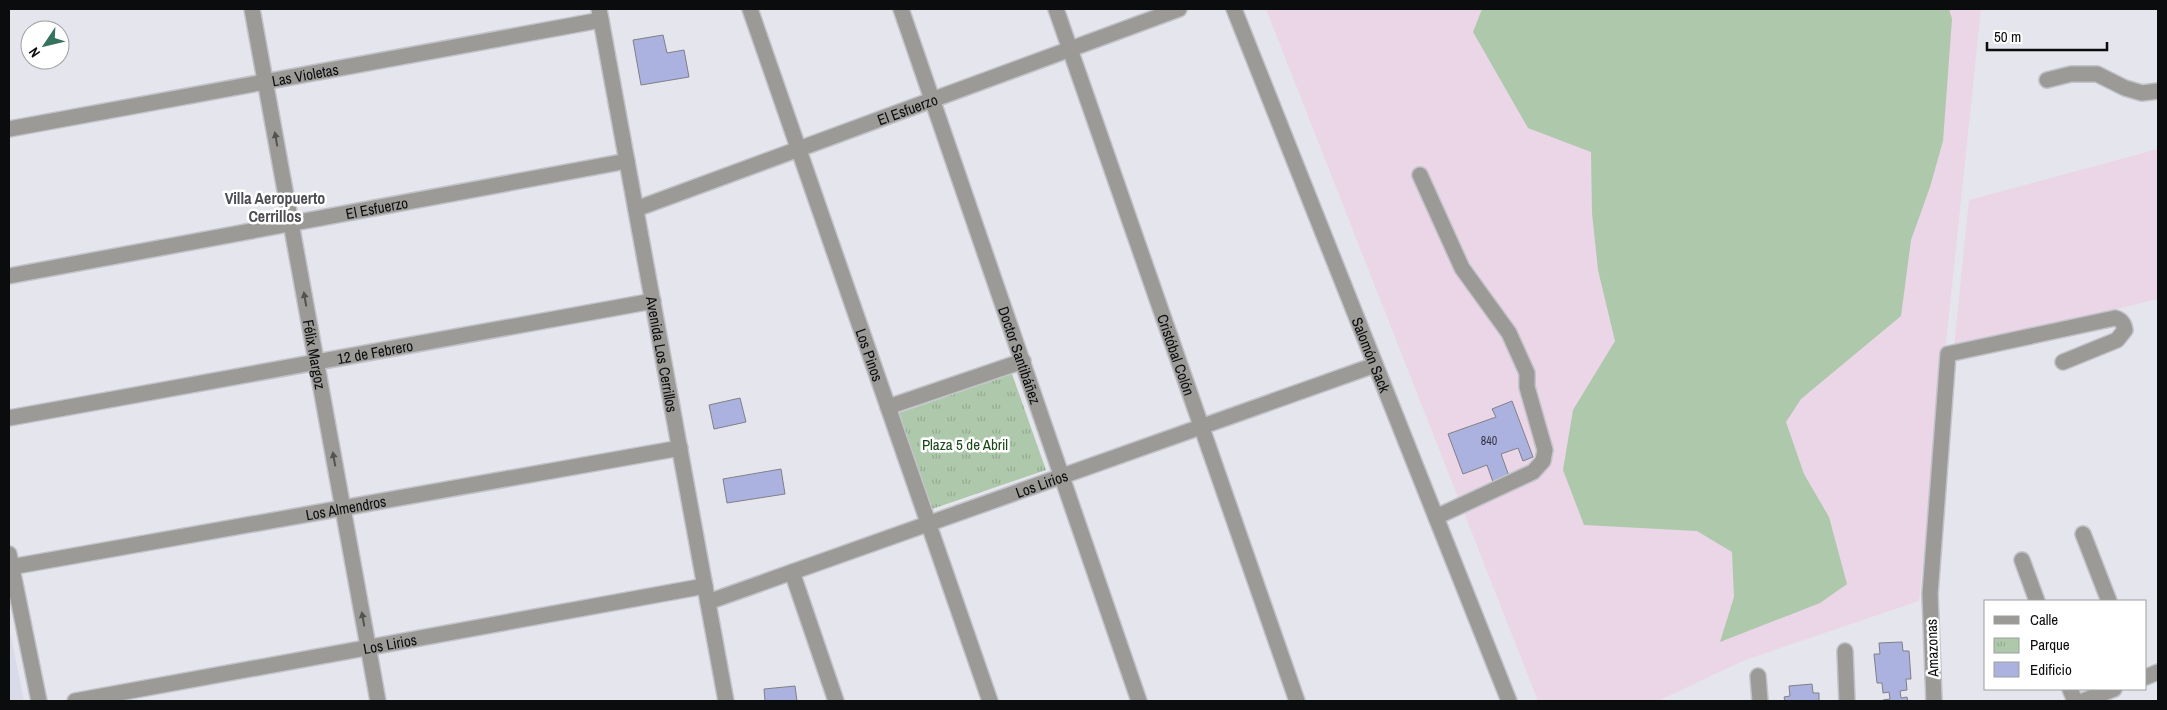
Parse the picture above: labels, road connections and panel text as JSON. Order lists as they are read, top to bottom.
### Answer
{
  "streets": {
    "street": [
      "Las Violetas",
      "El Esfuerzo",
      "12 de Febrero",
      "Félix Margoz",
      "Avenida Los Cerrillos",
      "Los Pinos",
      "Doctor Santibáñez",
      "Cristóbal Colón",
      "Salomón Sack",
      "Los Lirios",
      "Los Almendros",
      "Amazonas"
    ]
  },
  "crossings": [
    ["Las Violetas", "Félix Margoz"],
    ["Las Violetas", "Avenida Los Cerrillos"],
    ["El Esfuerzo", "Félix Margoz"],
    ["El Esfuerzo", "Avenida Los Cerrillos"],
    ["El Esfuerzo", "Los Pinos"],
    ["El Esfuerzo", "Doctor Santibáñez"],
    ["El Esfuerzo", "Cristóbal Colón"],
    ["12 de Febrero", "Félix Margoz"],
    ["12 de Febrero", "Avenida Los Cerrillos"],
    ["Félix Margoz", "Los Lirios"],
    ["Félix Margoz", "Los Almendros"],
    ["Avenida Los Cerrillos", "Los Lirios"],
    ["Avenida Los Cerrillos", "Los Almendros"],
    ["Los Pinos", "Los Lirios"],
    ["Doctor Santibáñez", "Los Lirios"],
    ["Cristóbal Colón", "Los Lirios"],
    ["Salomón Sack", "Los Lirios"]
  ],
  "one_way": ["Félix Margoz"],
  "districts": ["Villa Aeropuerto Cerrillos"],
  "parks": ["Plaza 5 de Abril"],
  "house_numbers": ["840"],
  "legend": ["Calle", "Parque", "Edificio"],
  "scale_bar": "50 m",
  "north": "bottom left"
}
